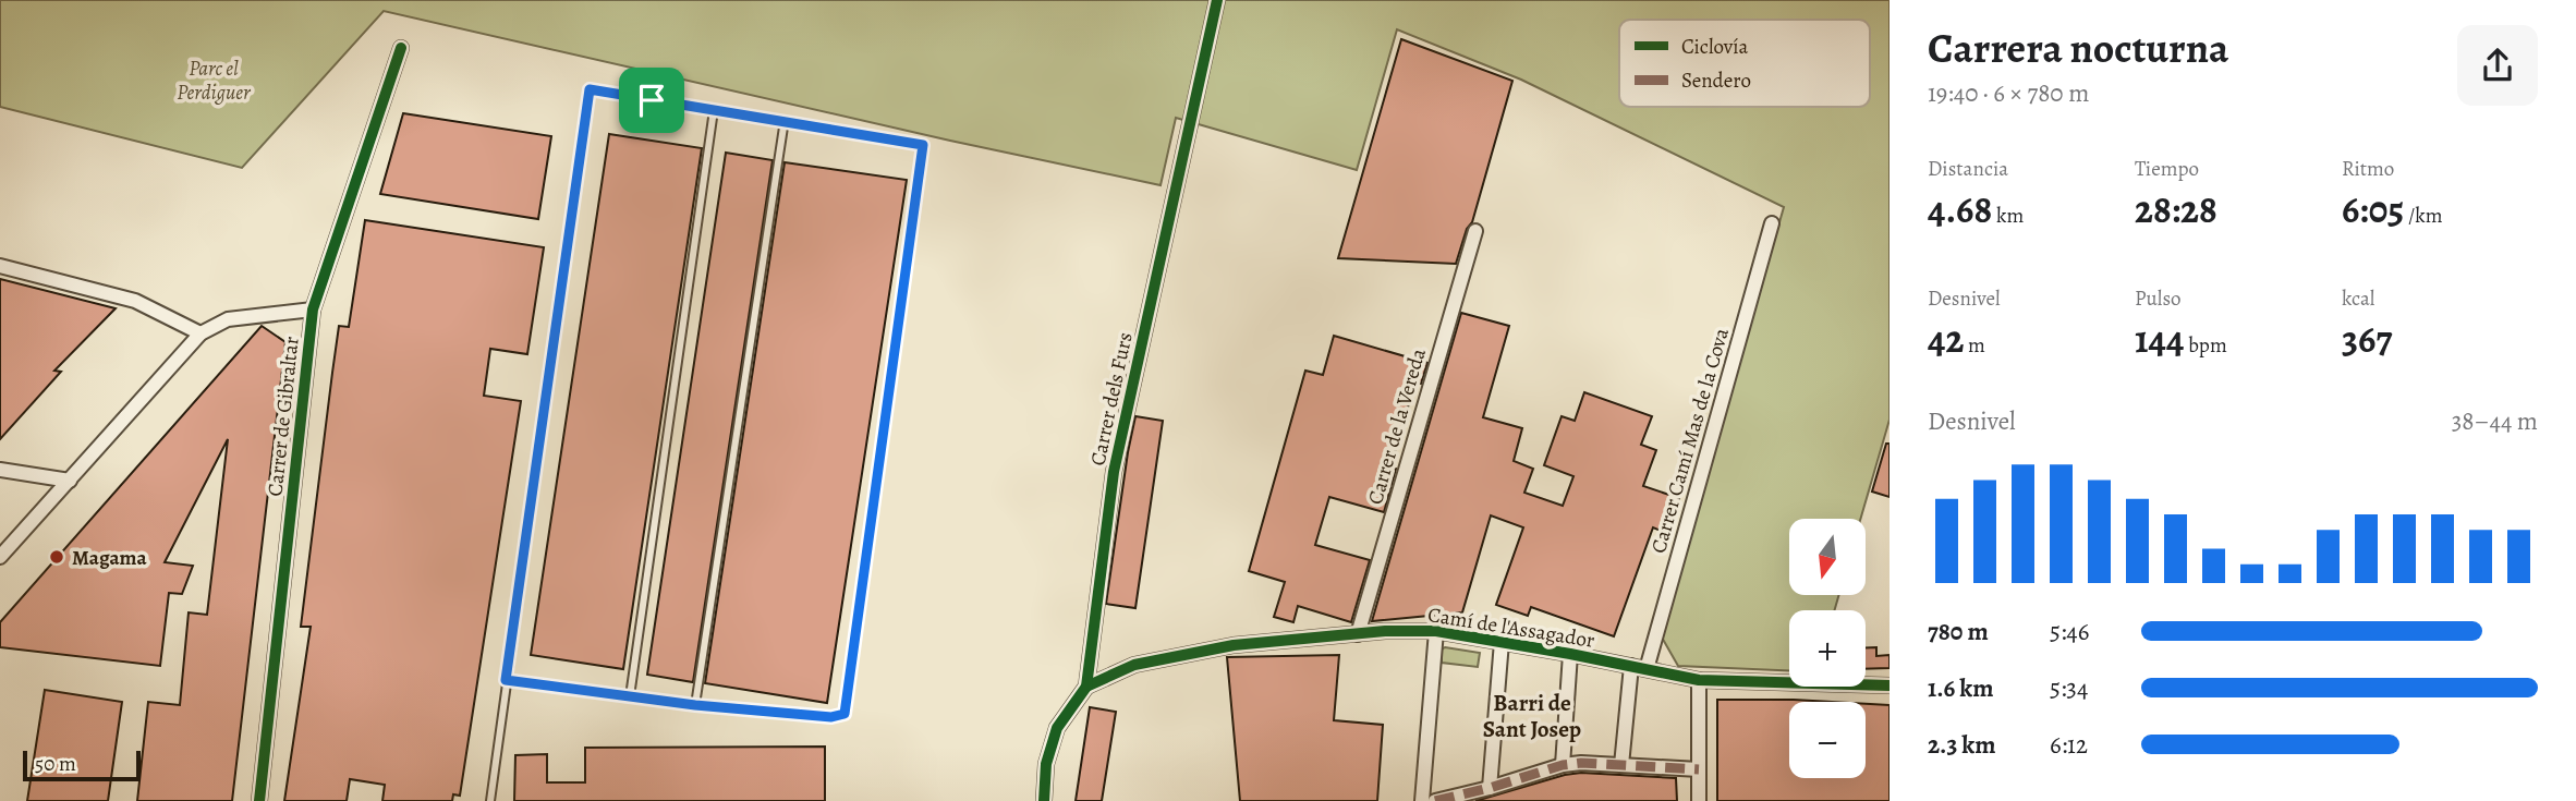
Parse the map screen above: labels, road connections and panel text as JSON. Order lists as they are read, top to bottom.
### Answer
{
  "streets": {
    "street": [
      "Carrer dels Furs",
      "Carrer de Gibraltar",
      "Carrer de la Vereda",
      "Carrer Camí Mas de la Cova",
      "Camí de l'Assagador"
    ]
  },
  "crossings": [
    ["Carrer dels Furs", "Camí de l'Assagador"],
    ["Carrer de la Vereda", "Camí de l'Assagador"],
    ["Carrer Camí Mas de la Cova", "Camí de l'Assagador"]
  ],
  "districts": ["Barri de Sant Josep"],
  "parks": ["Parc el Perdiguer"],
  "places": ["Magama"],
  "legend": ["Ciclovía", "Sendero"],
  "scale_bar": "50 m",
  "north": "bottom",
  "page": {
    "heading": ["Carrera nocturna", "19:40 · 6 × 780 m"],
    "stats": [
      ["Distancia", "4.68 km"],
      ["Tiempo", "28:28"],
      ["Ritmo", "6:05 /km"],
      ["Desnivel", "42 m"],
      ["Pulso", "144 bpm"],
      ["kcal", "367"]
    ],
    "chart": ["Desnivel", "38–44 m"],
    "map_buttons": ["+", "−"],
    "list": [
      {
        "name": "780 m",
        "note": "5:46"
      },
      {
        "name": "1.6 km",
        "note": "5:34"
      },
      {
        "name": "2.3 km",
        "note": "6:12"
      }
    ],
    "scale": "50 m"
  }
}
